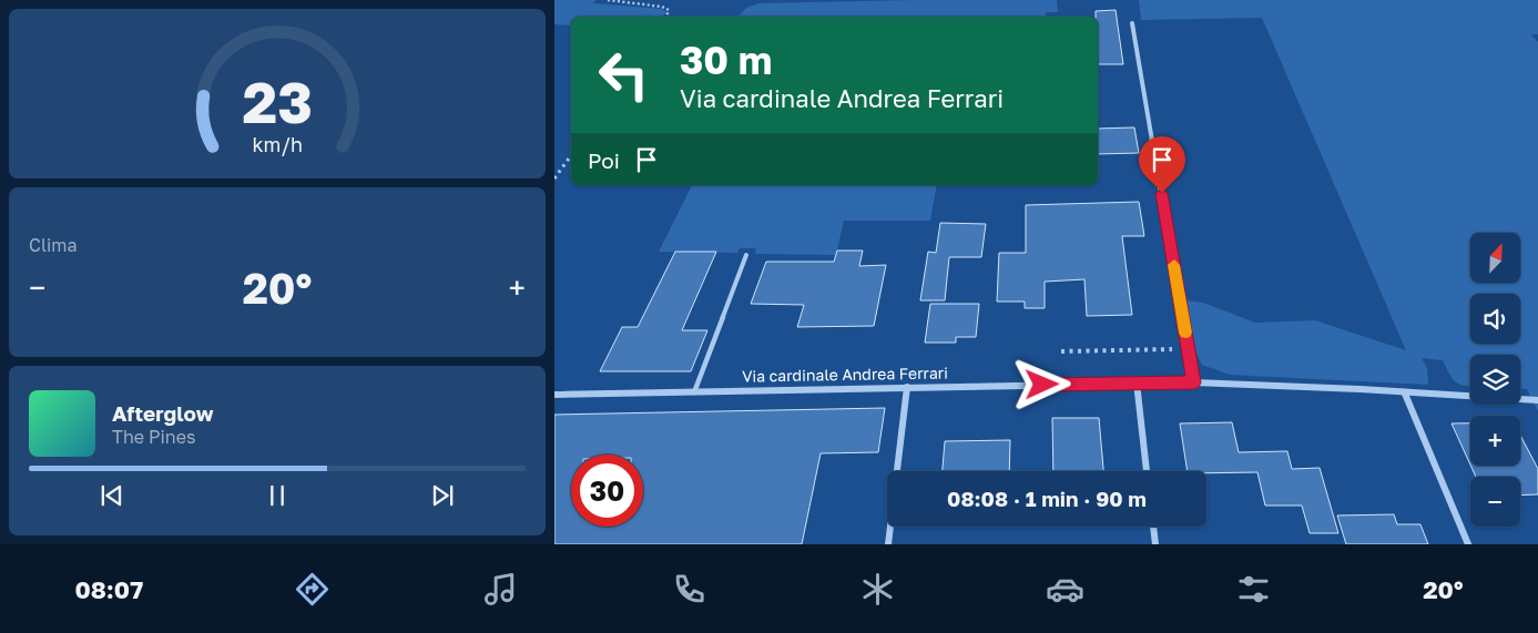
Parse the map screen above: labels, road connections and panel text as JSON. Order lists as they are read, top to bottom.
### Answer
{
  "streets": {
    "street": ["Via cardinale Andrea Ferrari"]
  },
  "north": "top right",
  "page": {
    "turn": ["30 m", "Via cardinale Andrea Ferrari"],
    "then": "Poi",
    "tile": "Clima",
    "map_buttons": ["+", "−"],
    "heat": ["−", "20°", "+"],
    "song": ["Afterglow", "The Pines"],
    "limit": "30",
    "trip": "08:08 · 1 min · 90 m",
    "tabs": ["08:07", "20°"],
    "gauge": ["23", "km/h"]
  }
}
